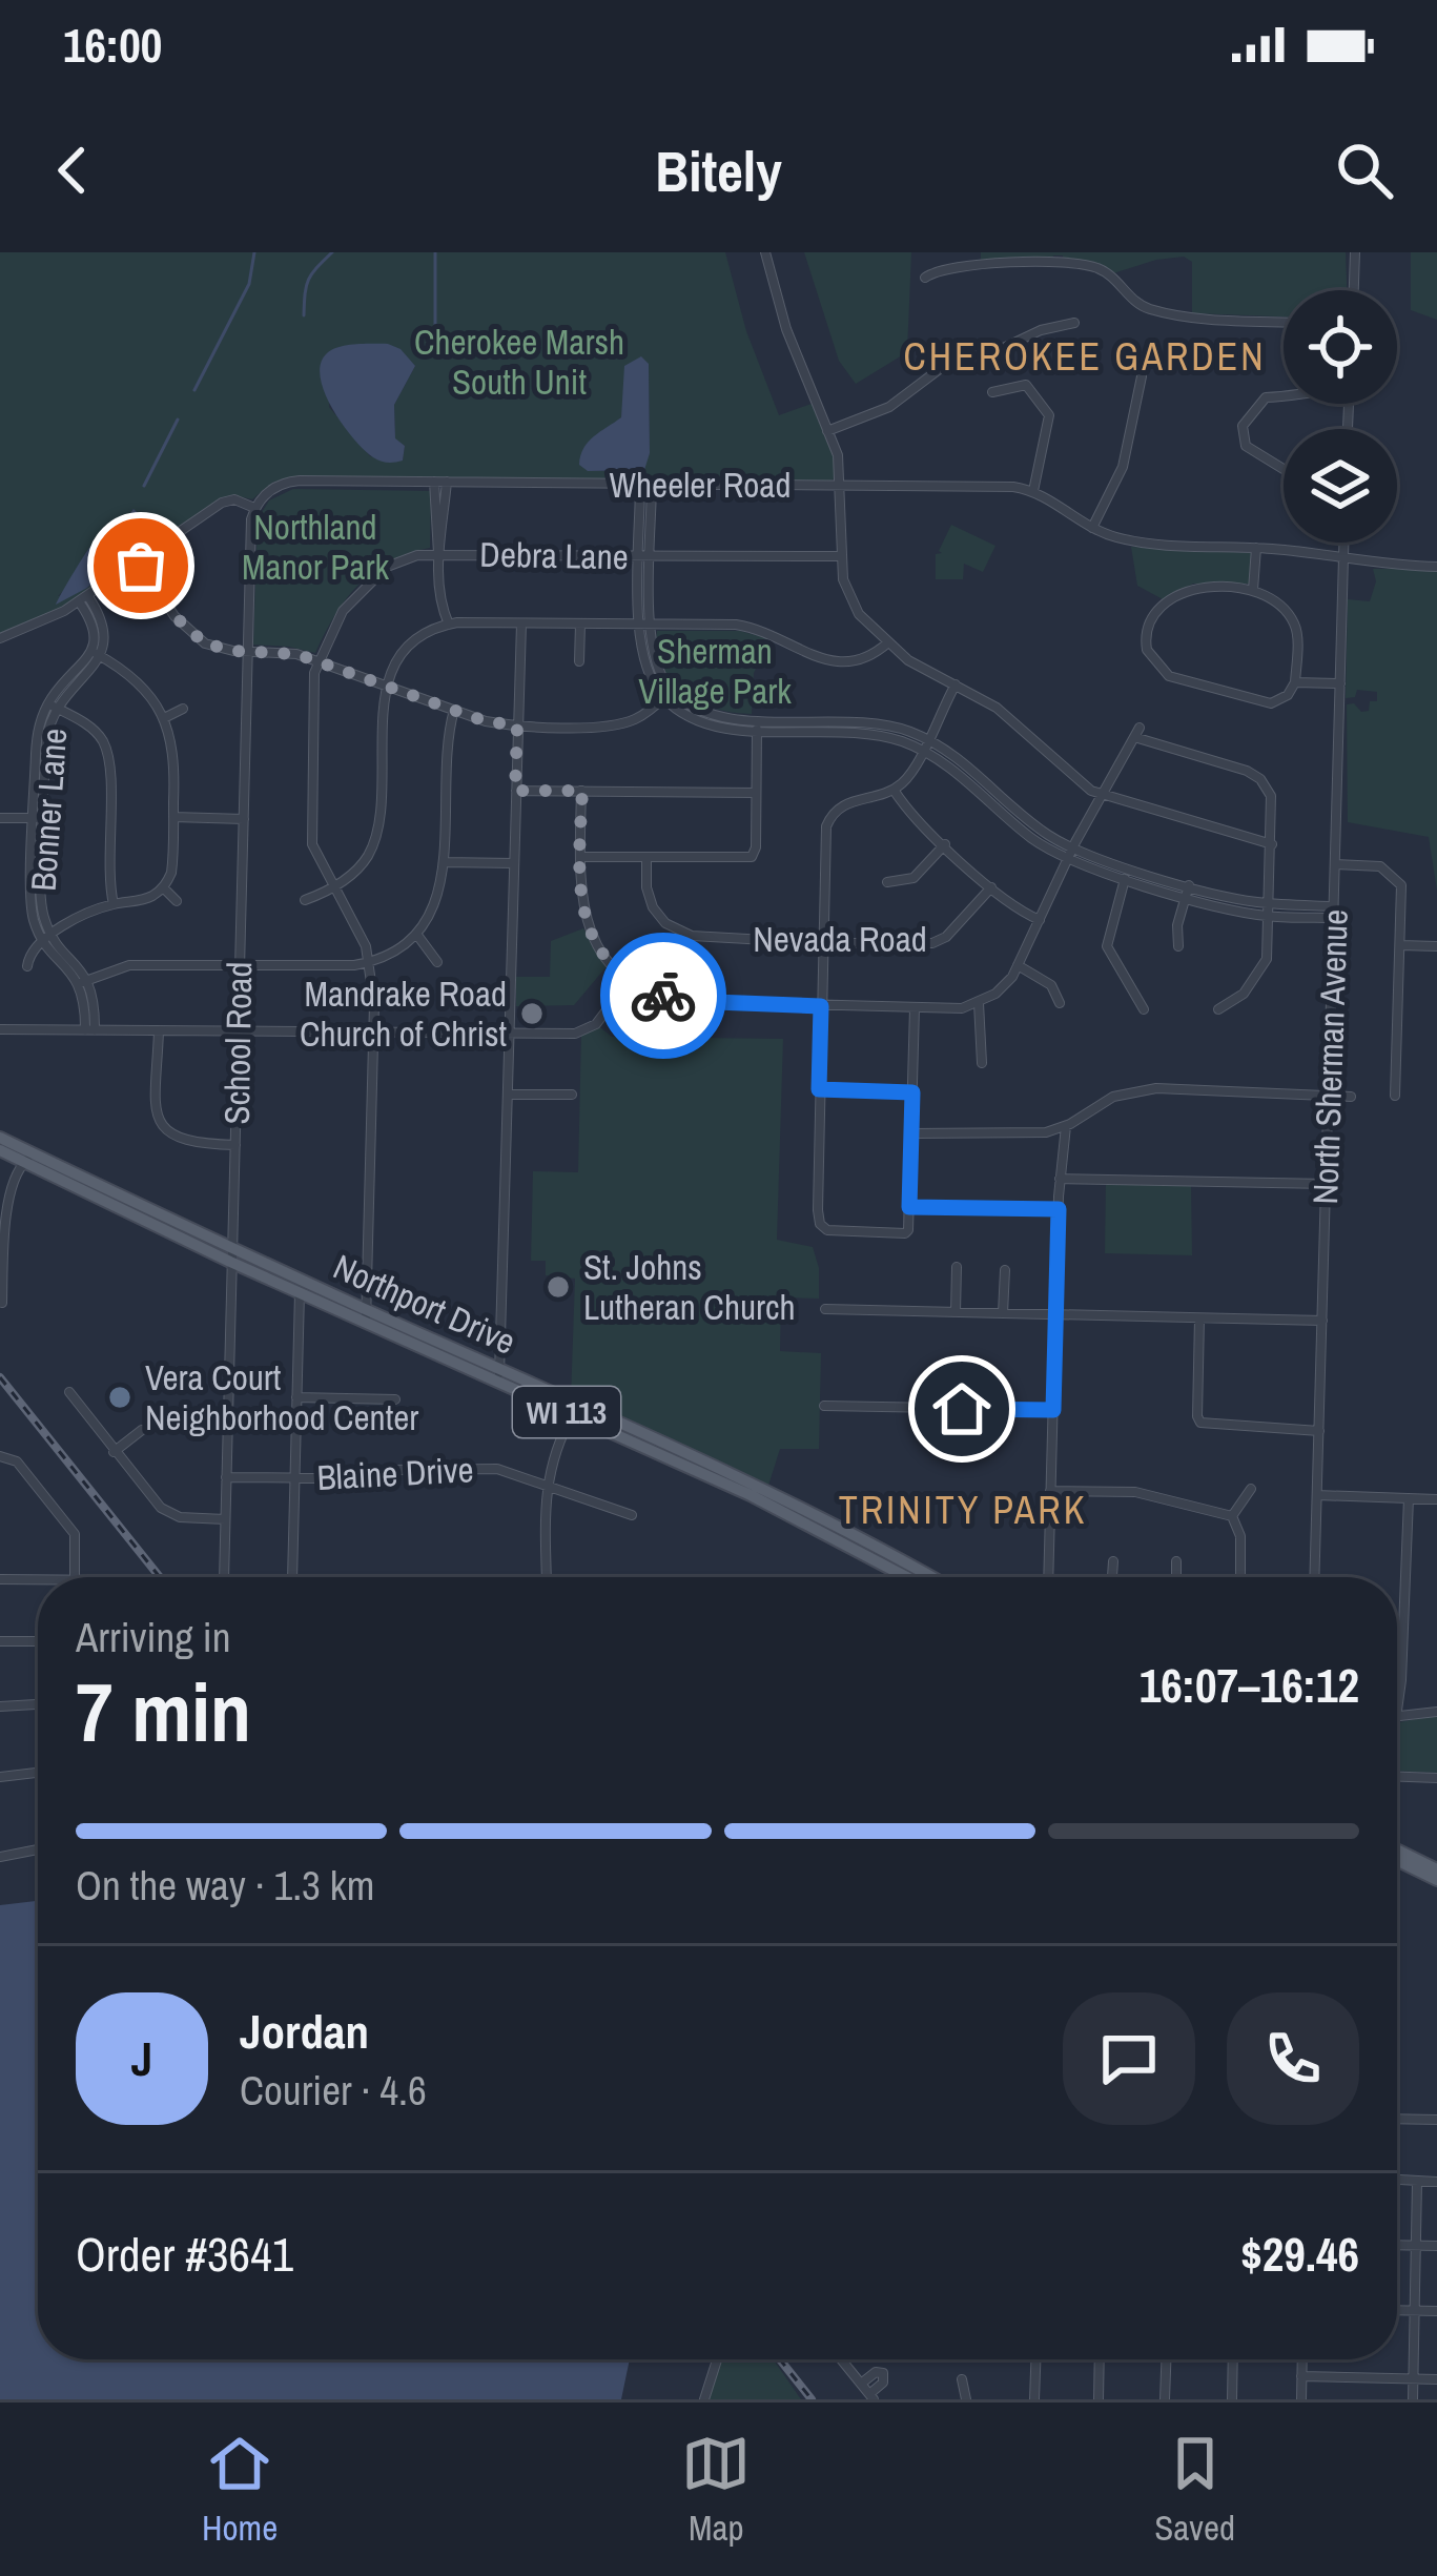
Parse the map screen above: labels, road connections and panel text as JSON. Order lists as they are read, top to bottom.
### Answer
{
  "streets": {
    "main road": ["Northport Drive", "WI 113"],
    "street": [
      "Wheeler Road",
      "Debra Lane",
      "Bonner Lane",
      "Nevada Road",
      "School Road",
      "North Sherman Avenue",
      "Blaine Drive"
    ]
  },
  "crossings": [
    ["Wheeler Road", "School Road"],
    ["Wheeler Road", "North Sherman Avenue"],
    ["School Road", "Northport Drive"],
    ["School Road", "Blaine Drive"]
  ],
  "districts": ["CHEROKEE GARDEN", "TRINITY PARK"],
  "parks": ["Cherokee Marsh South Unit", "Northland Manor Park", "Sherman Village Park"],
  "places": ["Mandrake Road Church of Christ", "St. Johns Lutheran Church", "Vera Court Neighborhood Center"],
  "page": {
    "status": "16:00",
    "header": "Bitely",
    "heading": ["7 min", "Arriving in", "16:07–16:12"],
    "panel": [
      "Jordan",
      "Courier · 4.6",
      "Order #3641",
      "$29.46"
    ],
    "bar": "On the way · 1.3 km",
    "round": "J",
    "tabs": ["Home", "Map", "Saved"]
  }
}
